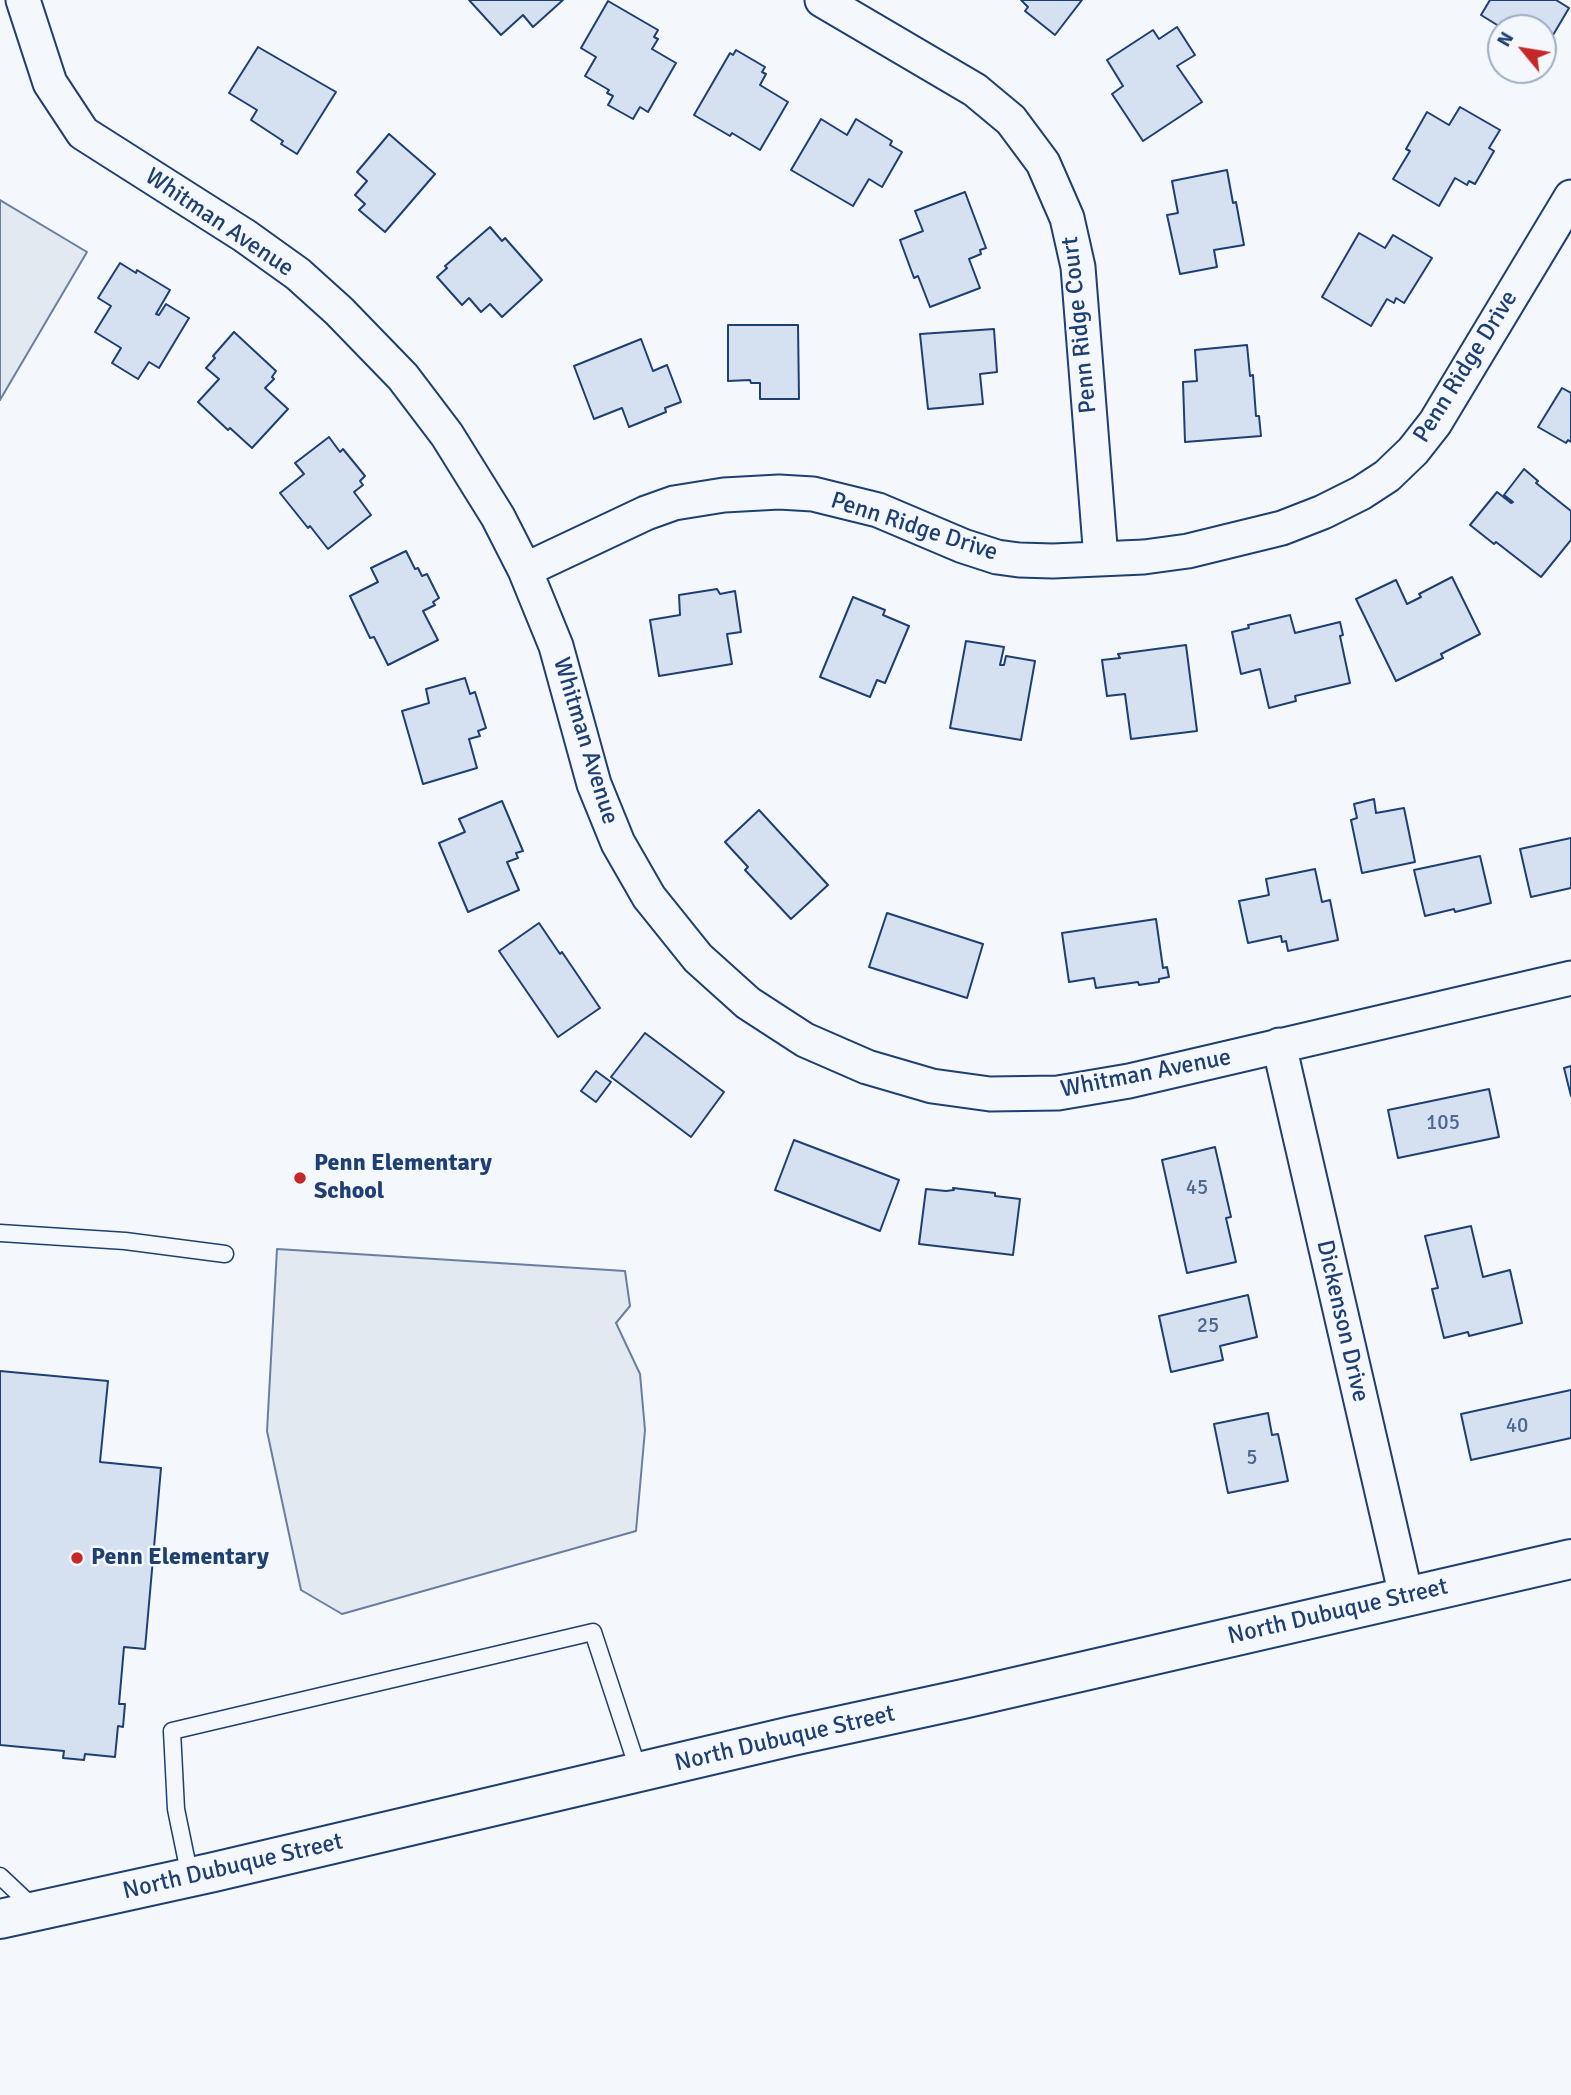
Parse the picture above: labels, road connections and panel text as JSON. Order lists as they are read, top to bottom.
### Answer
{
  "streets": {
    "main road": ["North Dubuque Street"],
    "street": [
      "Whitman Avenue",
      "Penn Ridge Court",
      "Penn Ridge Drive",
      "Dickenson Drive"
    ]
  },
  "crossings": [
    ["Whitman Avenue", "Penn Ridge Drive"],
    ["Whitman Avenue", "Dickenson Drive"],
    ["Penn Ridge Court", "Penn Ridge Drive"],
    ["Dickenson Drive", "North Dubuque Street"]
  ],
  "places": ["Penn Elementary School", "Penn Elementary"],
  "house_numbers": [
    "105",
    "45",
    "25",
    "40",
    "5"
  ],
  "north": "top left"
}
